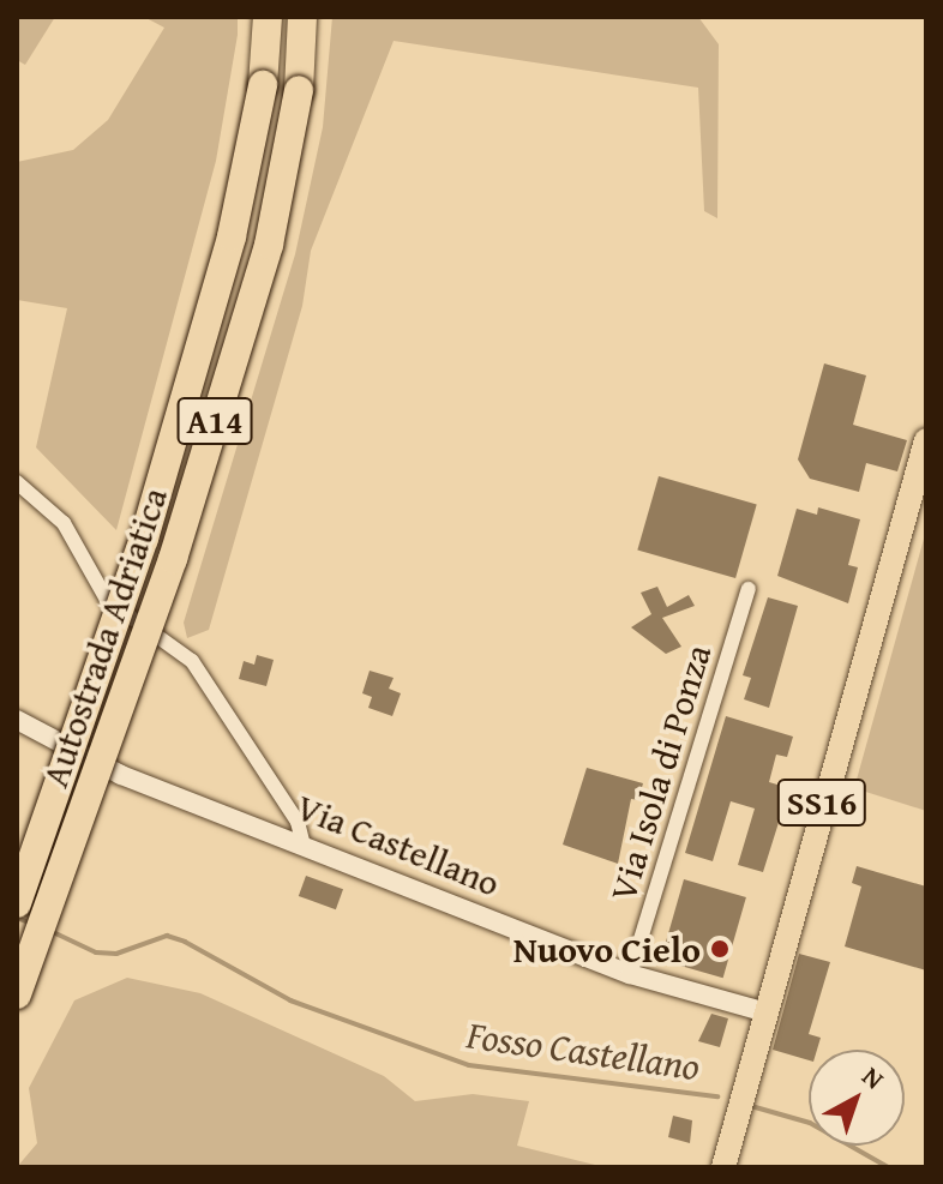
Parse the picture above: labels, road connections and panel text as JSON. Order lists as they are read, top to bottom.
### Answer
{
  "streets": {
    "highway": ["A14", "Autostrada Adriatica"],
    "main road": ["SS16"],
    "street": ["Via Isola di Ponza", "Via Castellano"]
  },
  "crossings": [
    ["Via Isola di Ponza", "Via Castellano"],
    ["SS16", "Via Castellano"]
  ],
  "water": ["Fosso Castellano"],
  "places": ["Nuovo Cielo"],
  "north": "top right"
}
